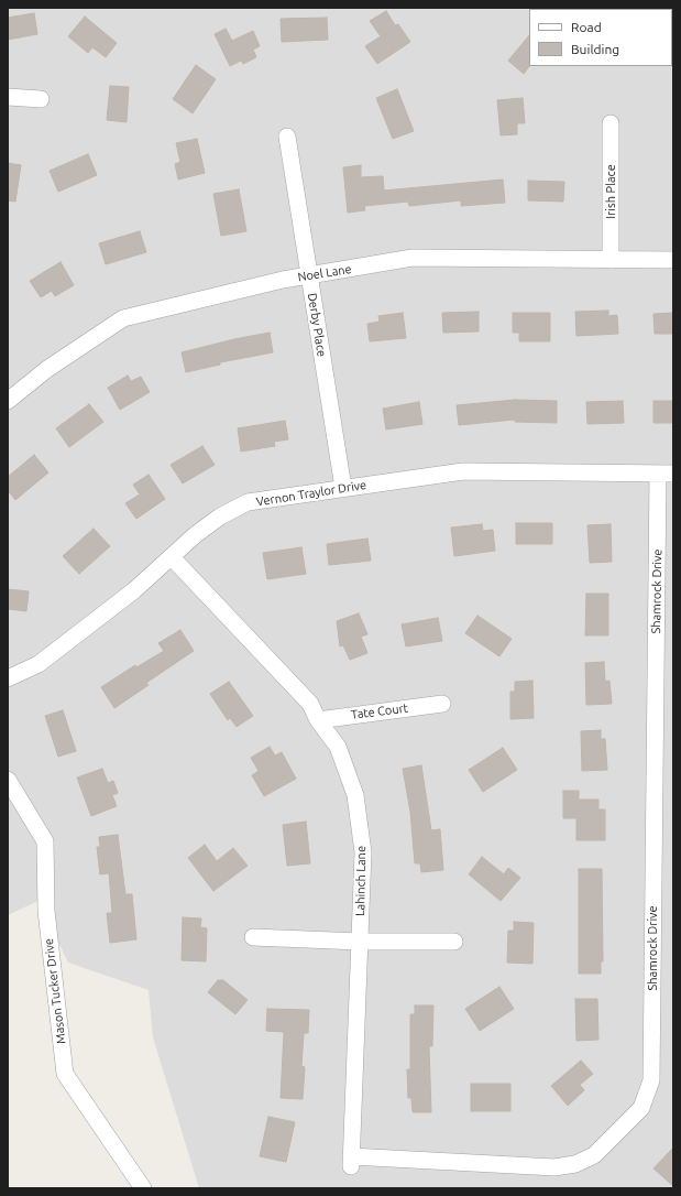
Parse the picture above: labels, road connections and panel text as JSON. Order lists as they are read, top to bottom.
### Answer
{
  "streets": {
    "street": [
      "Irish Place",
      "Noel Lane",
      "Derby Place",
      "Vernon Traylor Drive",
      "Shamrock Drive",
      "Tate Court",
      "Lahinch Lane",
      "Mason Tucker Drive"
    ]
  },
  "crossings": [
    ["Irish Place", "Noel Lane"],
    ["Noel Lane", "Derby Place"],
    ["Derby Place", "Vernon Traylor Drive"],
    ["Vernon Traylor Drive", "Shamrock Drive"],
    ["Vernon Traylor Drive", "Lahinch Lane"],
    ["Shamrock Drive", "Lahinch Lane"],
    ["Tate Court", "Lahinch Lane"]
  ],
  "legend": ["Road", "Building"]
}
